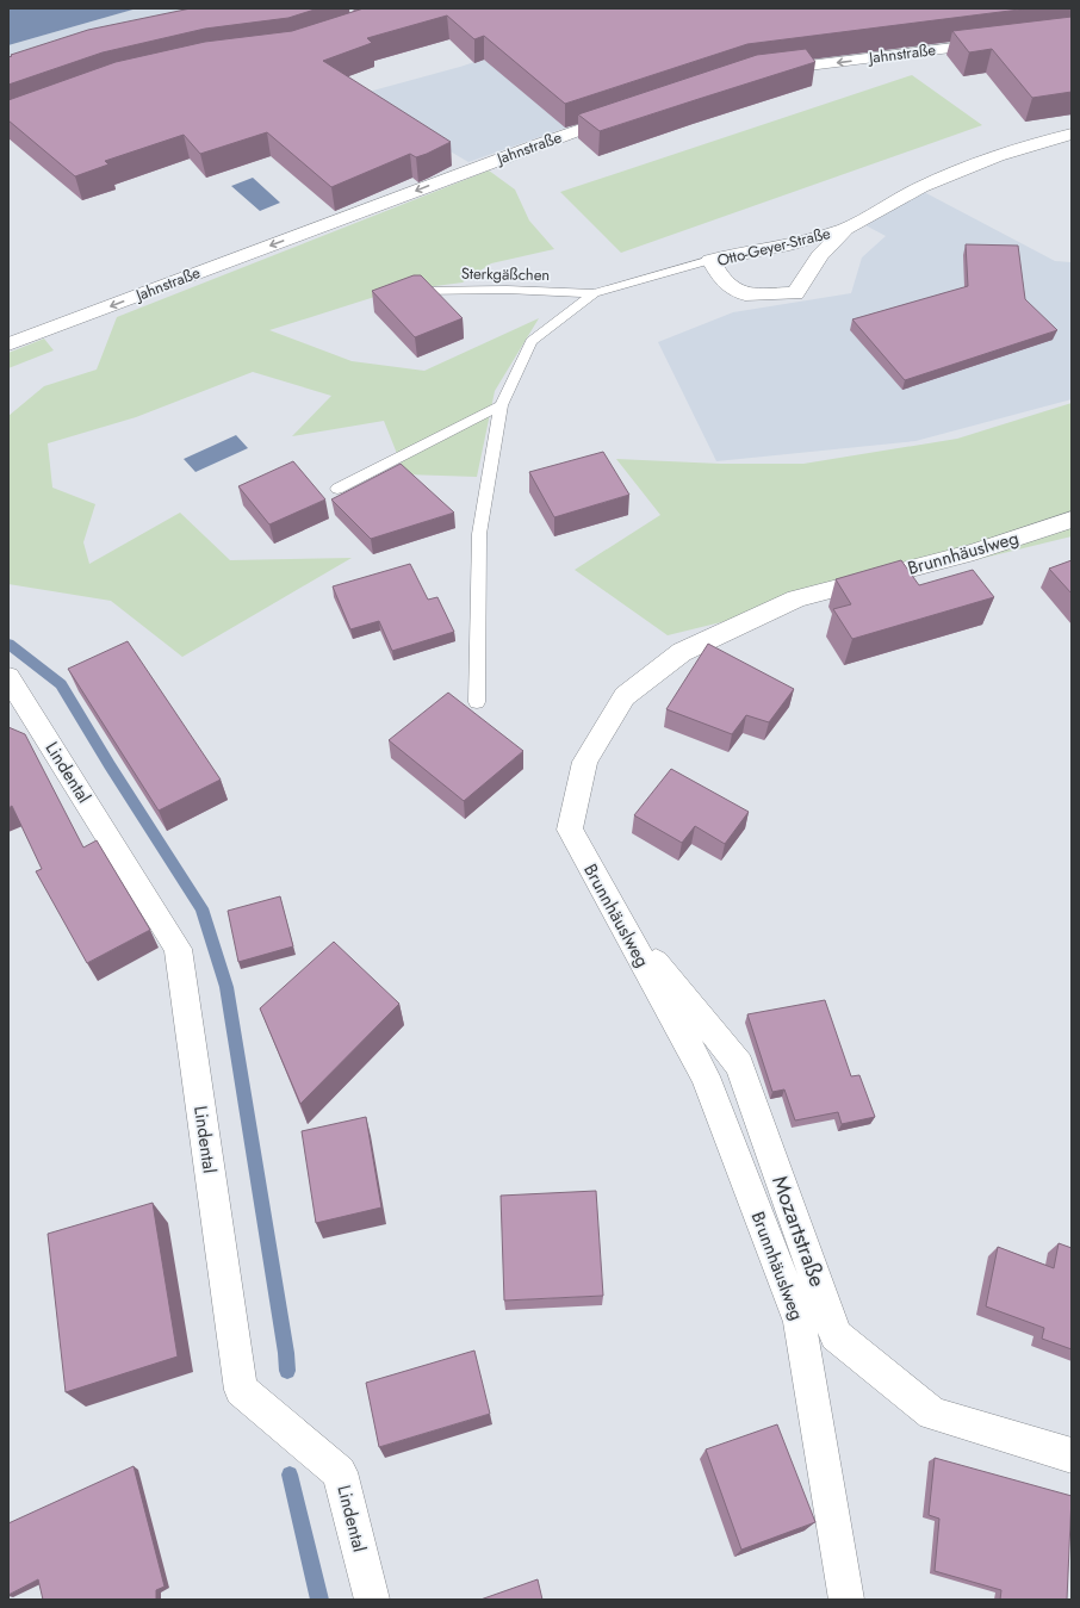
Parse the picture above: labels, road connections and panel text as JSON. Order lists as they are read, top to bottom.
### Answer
{
  "streets": {
    "street": [
      "Jahnstraße",
      "Otto-Geyer-Straße",
      "Brunnhäuslweg",
      "Lindental",
      "Mozartstraße"
    ],
    "lane": ["Sterkgäßchen"]
  },
  "crossings": [
    ["Brunnhäuslweg", "Mozartstraße"]
  ],
  "one_way": ["Jahnstraße"]
}
